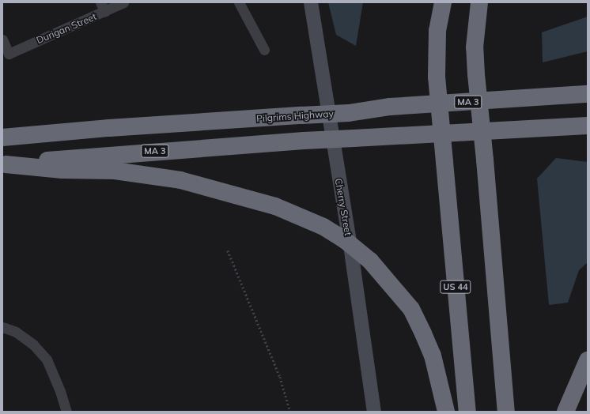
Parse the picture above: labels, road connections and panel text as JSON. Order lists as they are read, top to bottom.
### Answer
{
  "streets": {
    "highway": ["MA 3", "Pilgrims Highway", "US 44"],
    "main road": ["Cherry Street"],
    "street": ["Durigan Street"]
  }
}
